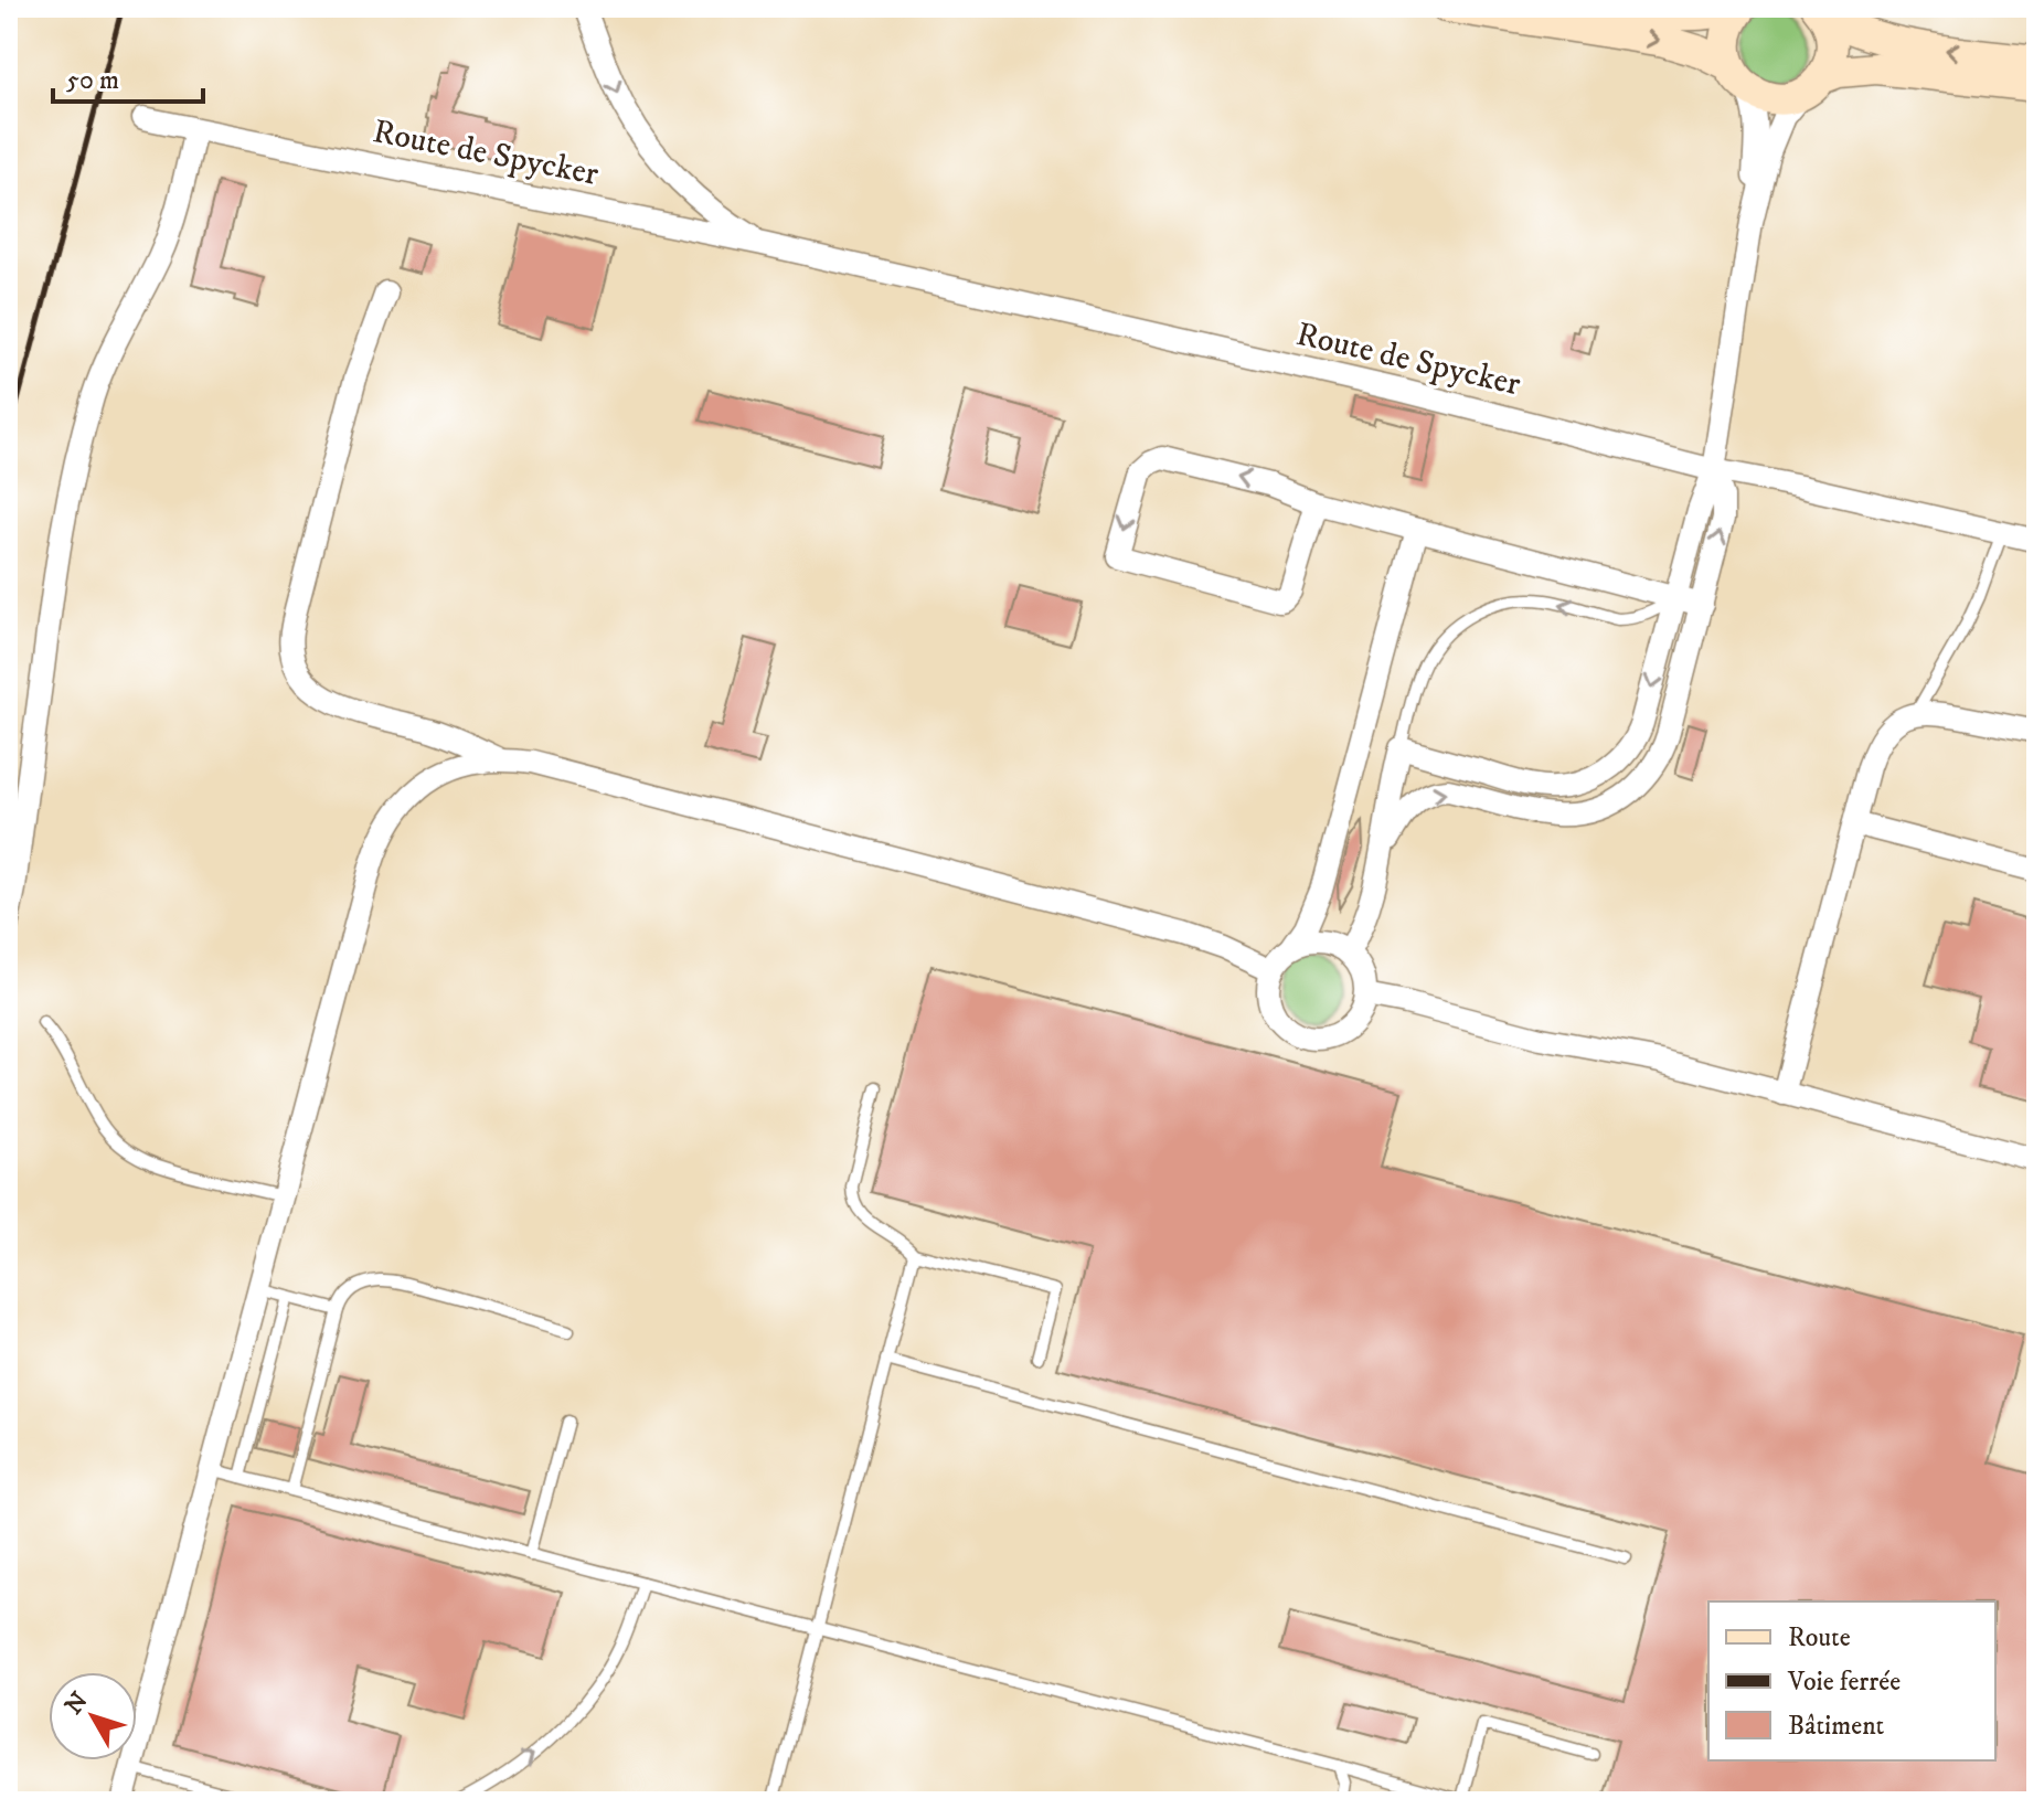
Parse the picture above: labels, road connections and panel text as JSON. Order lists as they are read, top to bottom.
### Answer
{
  "streets": {
    "street": ["Route de Spycker"]
  },
  "legend": ["Route", "Voie ferrée", "Bâtiment"],
  "scale_bar": "50 m",
  "north": "top left"
}
